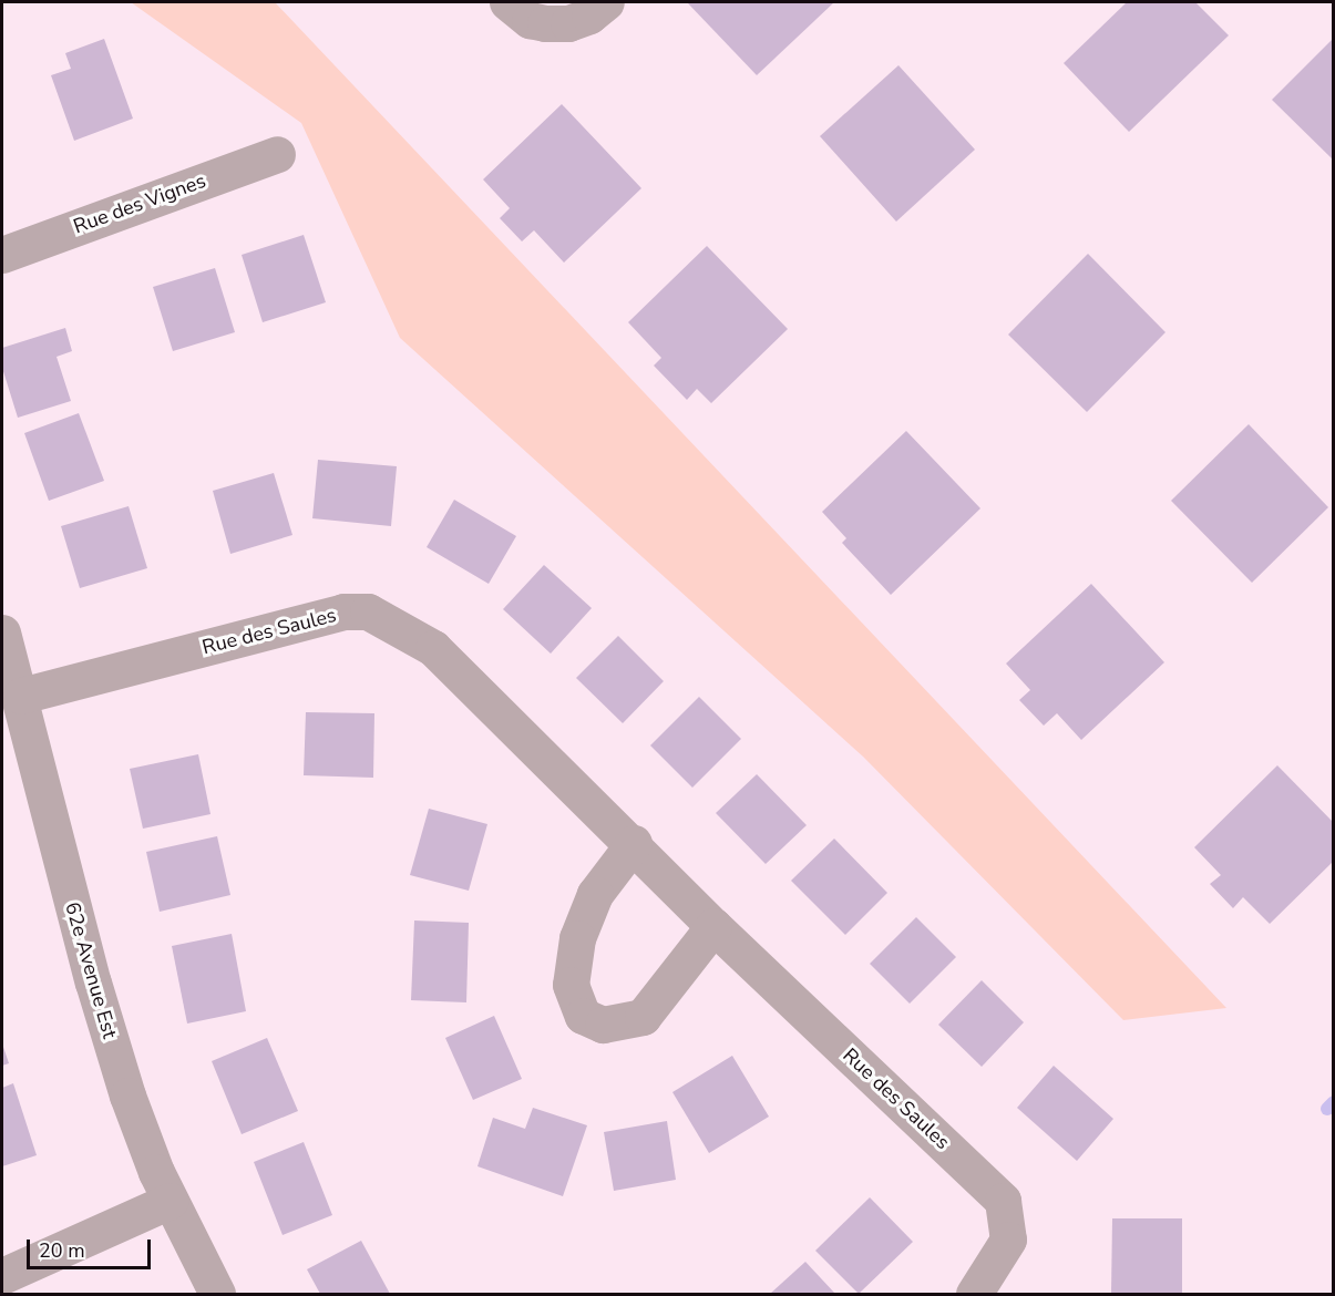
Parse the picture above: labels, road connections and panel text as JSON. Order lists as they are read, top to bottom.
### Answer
{
  "streets": {
    "street": ["Rue des Vignes", "Rue des Saules", "62e Avenue Est"]
  },
  "crossings": [
    ["Rue des Saules", "62e Avenue Est"]
  ],
  "scale_bar": "20 m"
}
